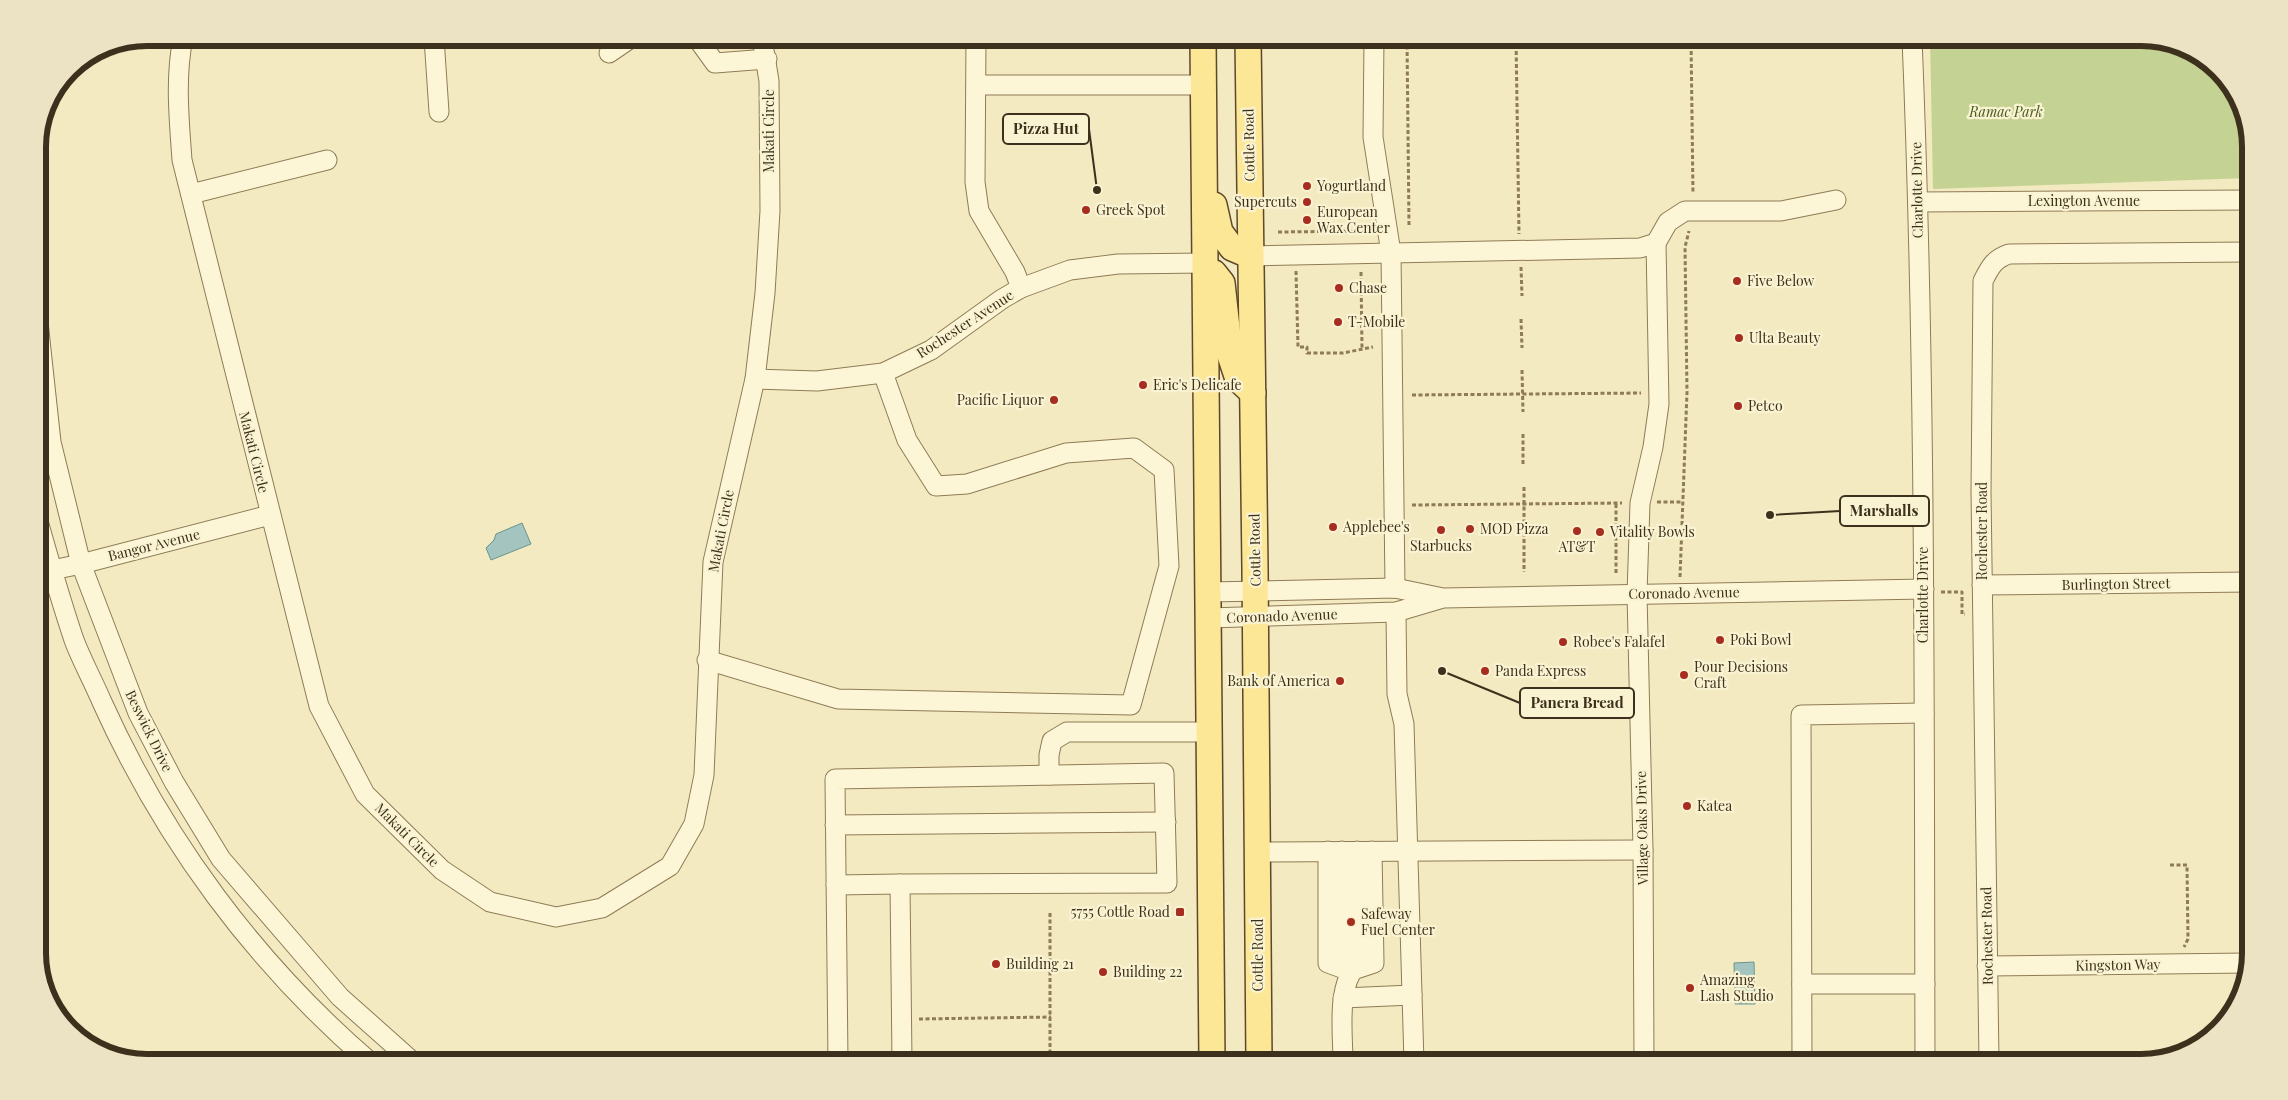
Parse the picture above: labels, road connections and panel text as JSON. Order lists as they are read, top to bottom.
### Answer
{
  "streets": {
    "main road": ["Cottle Road"],
    "street": [
      "Makati Circle",
      "Charlotte Drive",
      "Lexington Avenue",
      "Rochester Avenue",
      "Rochester Road",
      "Bangor Avenue",
      "Burlington Street",
      "Coronado Avenue",
      "Beswick Drive",
      "Village Oaks Drive",
      "Kingston Way"
    ]
  },
  "crossings": [
    ["Makati Circle", "Rochester Avenue"],
    ["Makati Circle", "Bangor Avenue"],
    ["Cottle Road", "Coronado Avenue"],
    ["Charlotte Drive", "Lexington Avenue"],
    ["Charlotte Drive", "Coronado Avenue"],
    ["Rochester Road", "Burlington Street"],
    ["Rochester Road", "Kingston Way"],
    ["Bangor Avenue", "Beswick Drive"],
    ["Coronado Avenue", "Village Oaks Drive"]
  ],
  "parks": ["Ramac Park"],
  "places": {
    "other": [
      "Yogurtland",
      "Pizza Hut",
      "Supercuts",
      "Greek Spot",
      "European Wax Center",
      "Five Below",
      "Chase",
      "T-Mobile",
      "Ulta Beauty",
      "Eric's Delicafe",
      "Pacific Liquor",
      "Petco",
      "Marshalls",
      "Applebee's",
      "MOD Pizza",
      "Starbucks",
      "AT&T",
      "Vitality Bowls",
      "Poki Bowl",
      "Robee's Falafel",
      "Panera Bread",
      "Panda Express",
      "Pour Decisions Craft",
      "Bank of America",
      "Katea",
      "Safeway Fuel Center",
      "Building 21",
      "Building 22",
      "Amazing Lash Studio"
    ],
    "transit": ["5755 Cottle Road"]
  }
}
